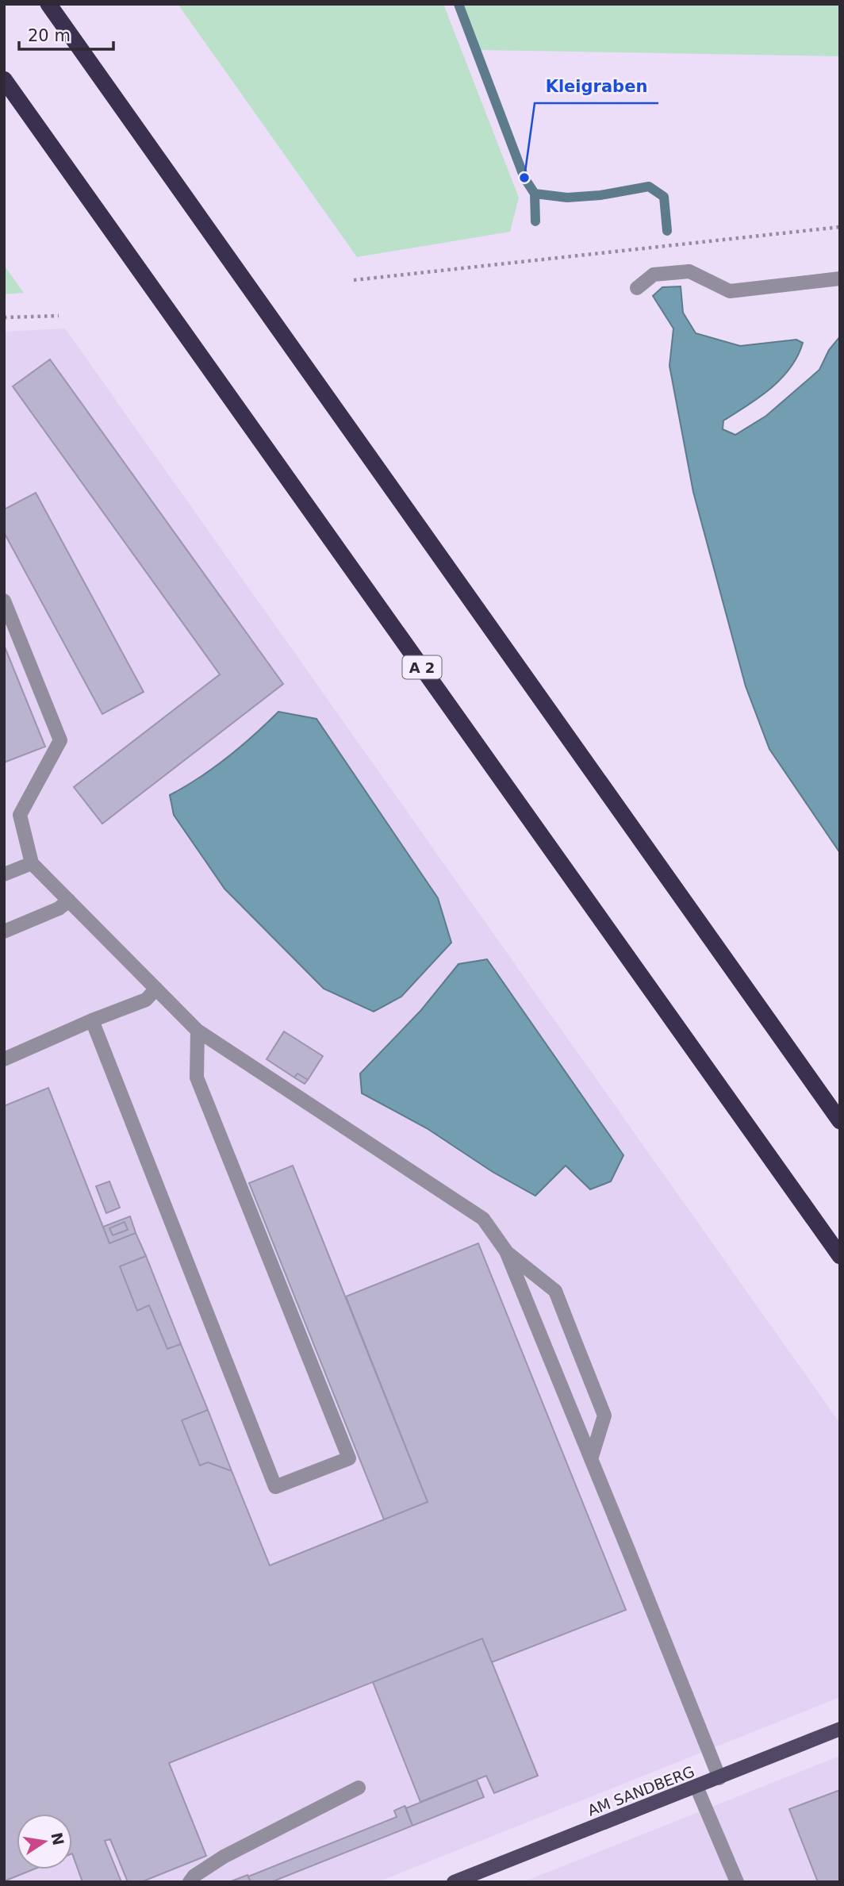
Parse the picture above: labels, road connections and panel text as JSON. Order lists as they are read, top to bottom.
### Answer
{
  "streets": {
    "highway": ["A 2"],
    "main road": ["AM SANDBERG"]
  },
  "places": ["Kleigraben"],
  "scale_bar": "20 m",
  "north": "right"
}
